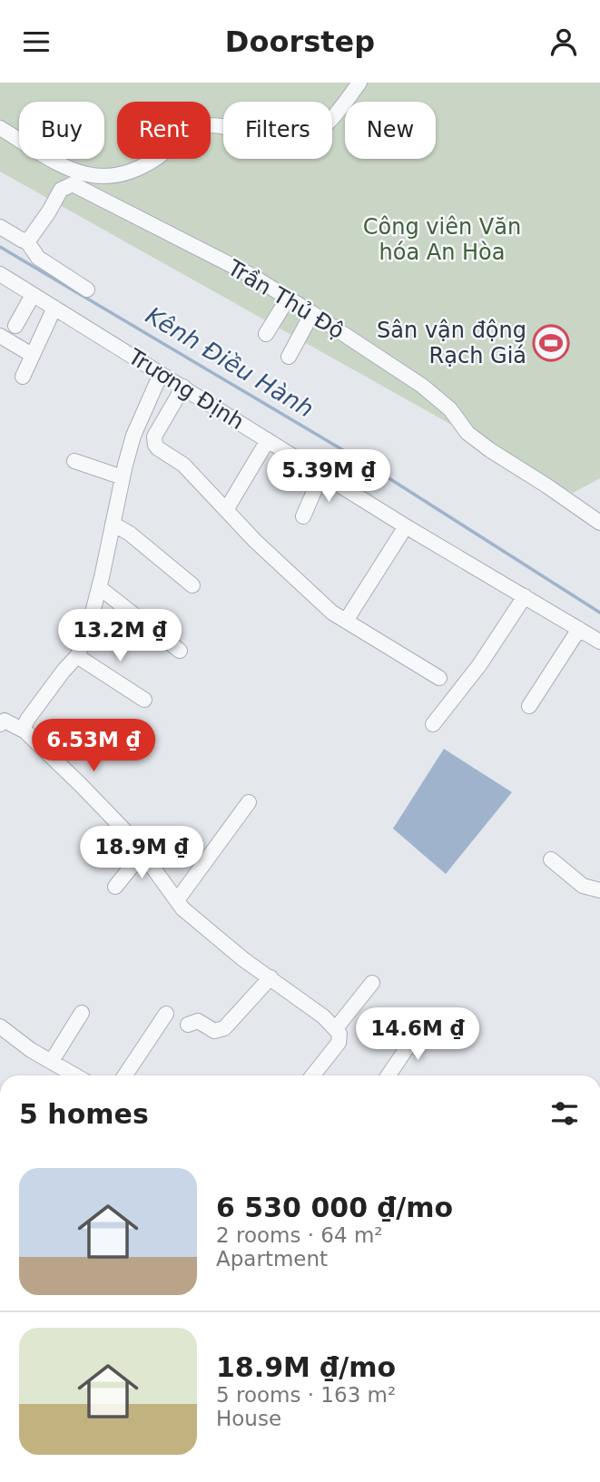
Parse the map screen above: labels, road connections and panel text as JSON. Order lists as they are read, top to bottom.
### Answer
{
  "streets": {
    "street": ["Trần Thủ Độ", "Trương Định"]
  },
  "water": ["Kênh Điều Hành"],
  "parks": ["Công viên Văn hóa An Hòa"],
  "places": {
    "sports": ["Sân vận động Rạch Giá"]
  },
  "page": {
    "header": "Doorstep",
    "chip": [
      "Buy",
      "Rent",
      "Filters",
      "New"
    ],
    "price": [
      "5.39M ₫",
      "13.2M ₫",
      "6.53M ₫",
      "18.9M ₫",
      "14.6M ₫"
    ],
    "heading": "5 homes",
    "list": [
      {
        "name": "6 530 000 ₫/mo",
        "note": "2 rooms · 64 m² · Apartment"
      },
      {
        "name": "18.9M ₫/mo",
        "note": "5 rooms · 163 m² · House"
      }
    ]
  }
}
